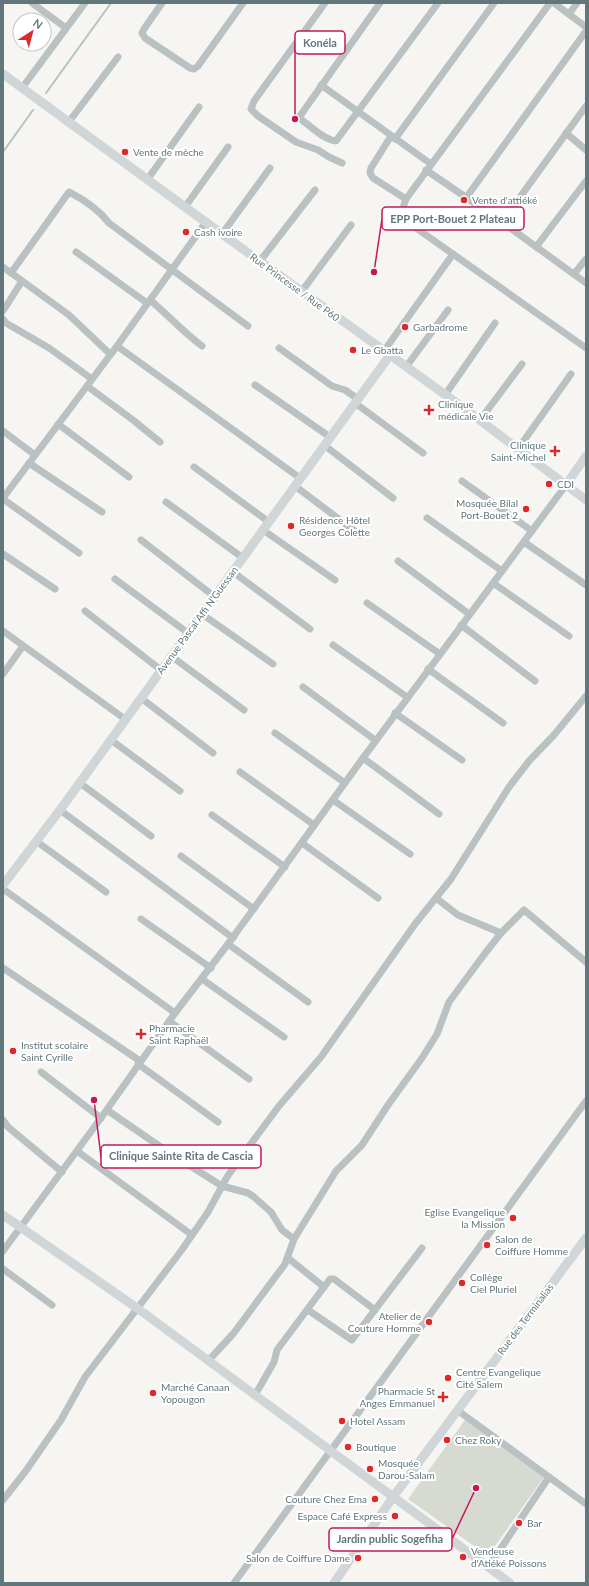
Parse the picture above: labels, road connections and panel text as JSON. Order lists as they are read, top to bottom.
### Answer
{
  "streets": {
    "street": ["Rue Princesse / Rue P60", "Avenue Pascal Affi N'Guessan", "Rue des Terminalias"]
  },
  "crossings": [
    ["Rue Princesse / Rue P60", "Avenue Pascal Affi N'Guessan"]
  ],
  "places": {
    "other": [
      "Konéla",
      "Vente de mèche",
      "Vente d'attiéké",
      "Cash ivoire",
      "EPP Port-Bouet 2 Plateau",
      "Garbadrome",
      "Le Gbatta",
      "CDI",
      "Mosquée Bilal Port-Bouet 2",
      "Résidence Hôtel Georges Colette",
      "Institut scolaire Saint Cyrille",
      "Clinique Sainte Rita de Cascia",
      "Eglise Evangelique la Mission",
      "Salon de Coiffure Homme",
      "Collège Ciel Pluriel",
      "Atelier de Couture Homme",
      "Centre Evangelique Cité Salem",
      "Marché Canaan Yopougon",
      "Hotel Assam",
      "Chez Roky",
      "Boutique",
      "Mosquée Darou-Salam",
      "Jardin public Sogefiha",
      "Couture Chez Ema",
      "Espace Café Express",
      "Bar",
      "Vendeuse d'Atiéké Poissons",
      "Salon de Coiffure Dame"
    ],
    "health": [
      "Clinique médicale Vie",
      "Clinique Saint-Michel",
      "Pharmacie Saint Raphaël",
      "Pharmacie St Anges Emmanuel"
    ]
  },
  "north": "top right"
}
